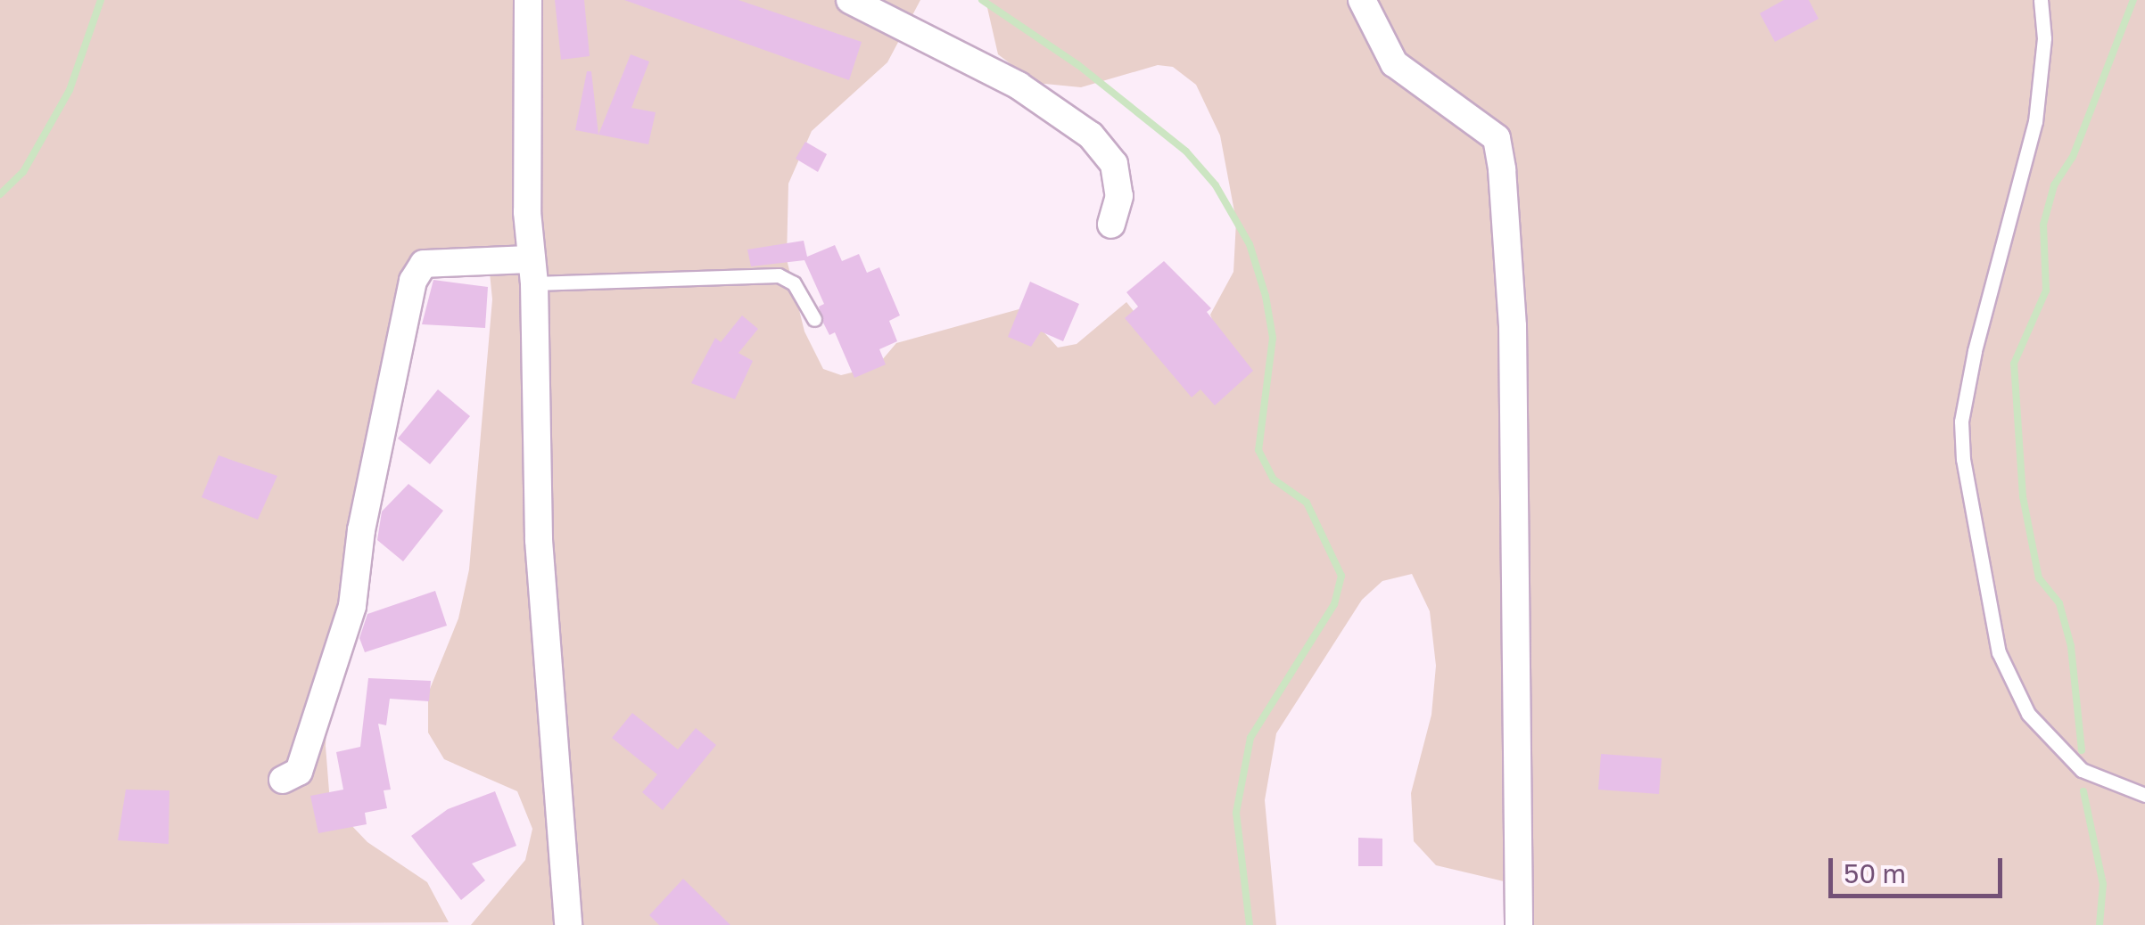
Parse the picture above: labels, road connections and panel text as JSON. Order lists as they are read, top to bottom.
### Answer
{
  "scale_bar": "50 m"
}
